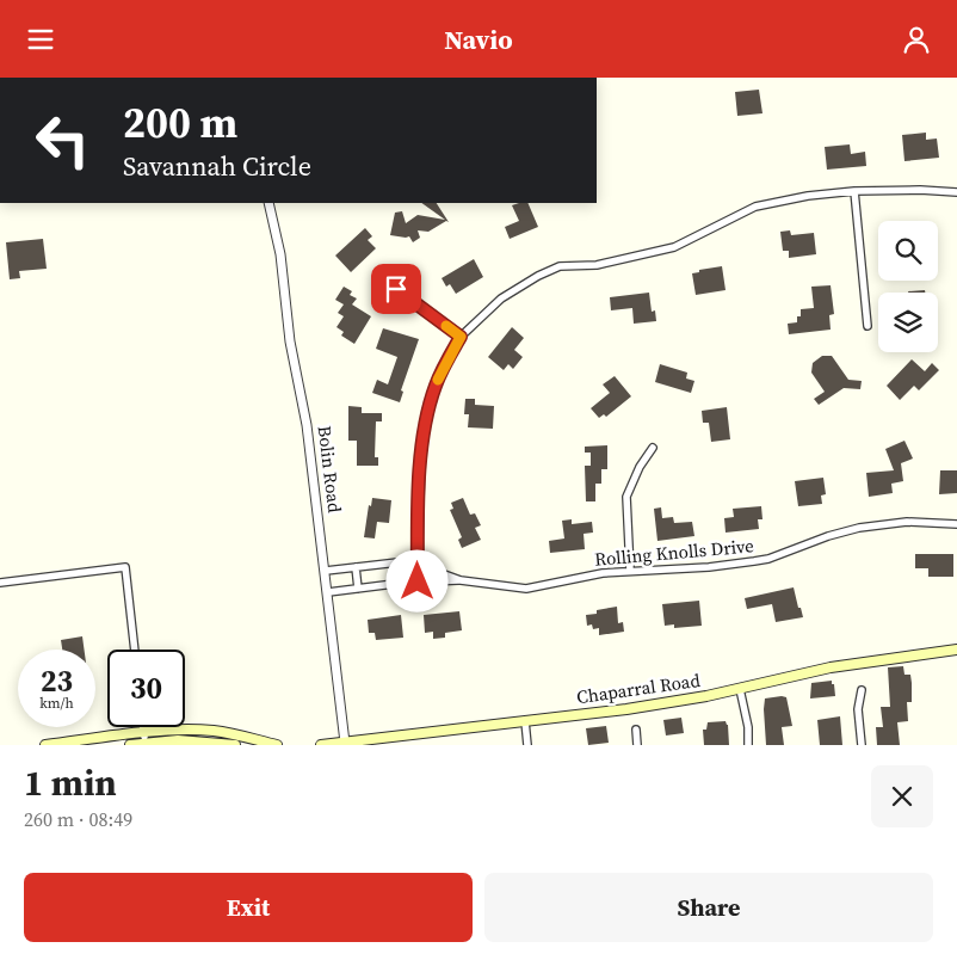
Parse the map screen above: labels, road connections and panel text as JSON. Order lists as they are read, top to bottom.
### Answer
{
  "streets": {
    "main road": ["Chaparral Road"],
    "street": ["Bolin Road", "Rolling Knolls Drive"]
  },
  "crossings": [
    ["Bolin Road", "Rolling Knolls Drive"],
    ["Bolin Road", "Chaparral Road"]
  ],
  "page": {
    "header": "Navio",
    "turn": ["200 m", "Savannah Circle"],
    "speed": "23 km/h",
    "limit": "30",
    "heading": ["1 min", "260 m · 08:49"],
    "buttons": ["Exit", "Share"]
  }
}
